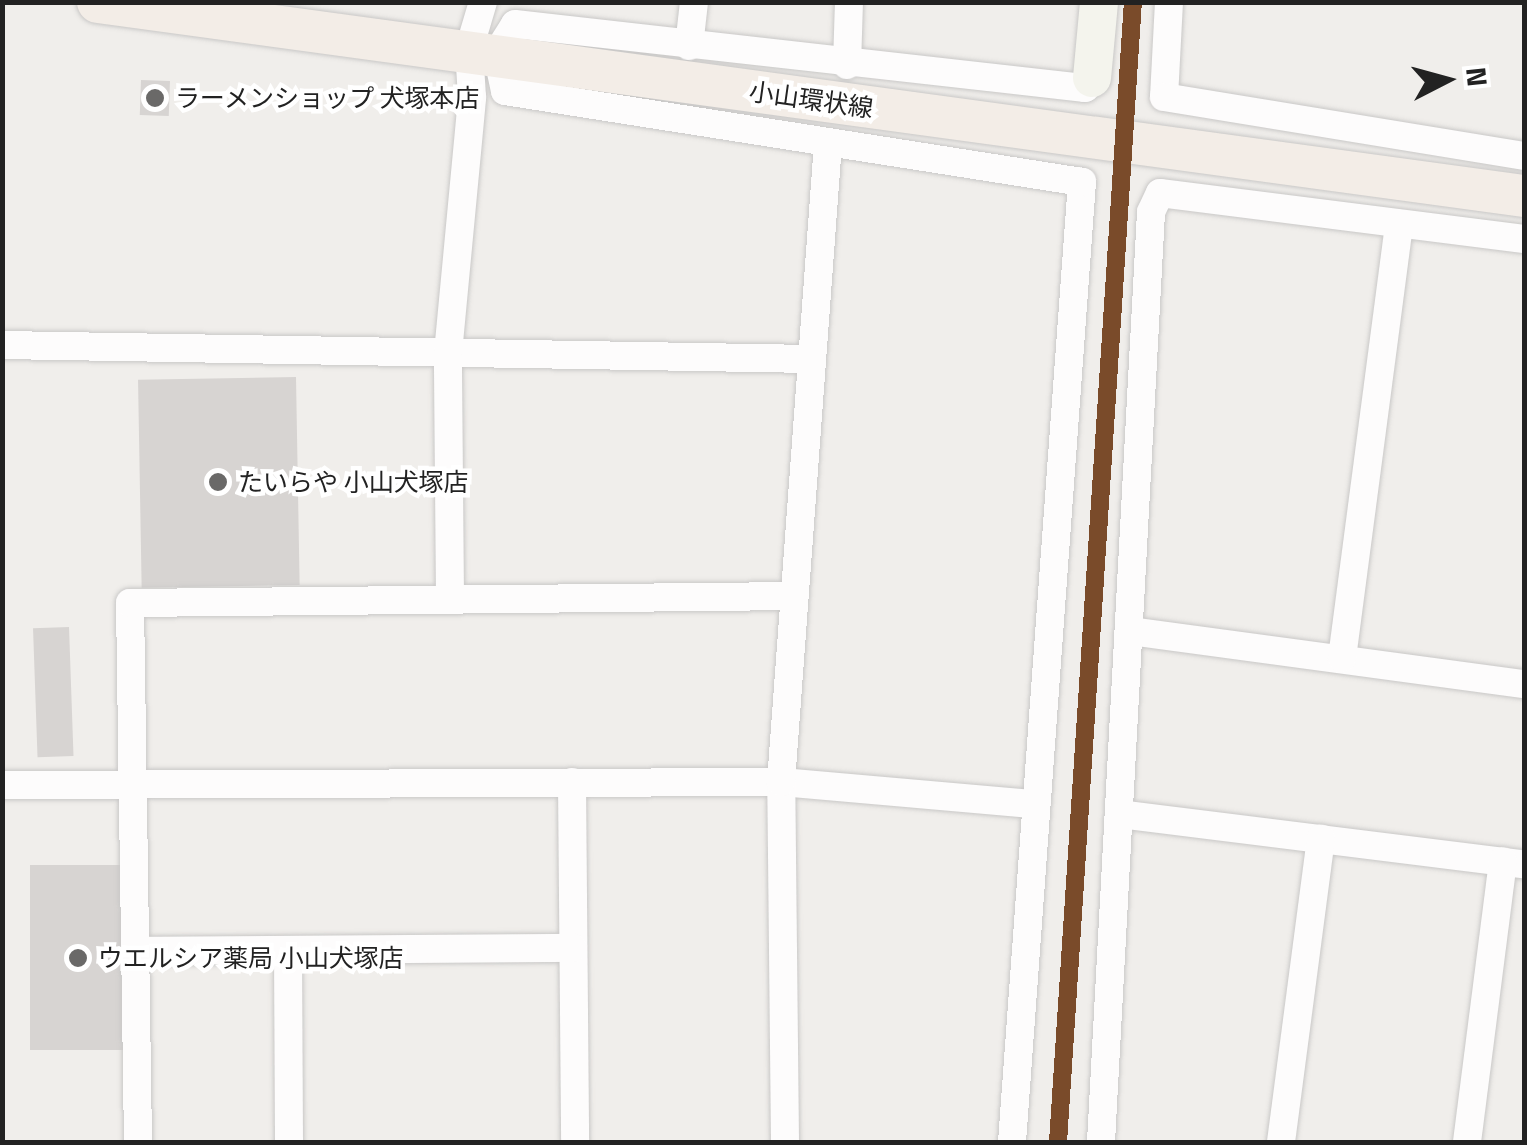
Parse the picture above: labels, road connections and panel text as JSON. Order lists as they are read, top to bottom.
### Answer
{
  "streets": {
    "main road": ["小山環状線"]
  },
  "places": ["ラーメンショップ 犬塚本店", "たいらや 小山犬塚店", "ウエルシア薬局 小山犬塚店"],
  "north": "right"
}
